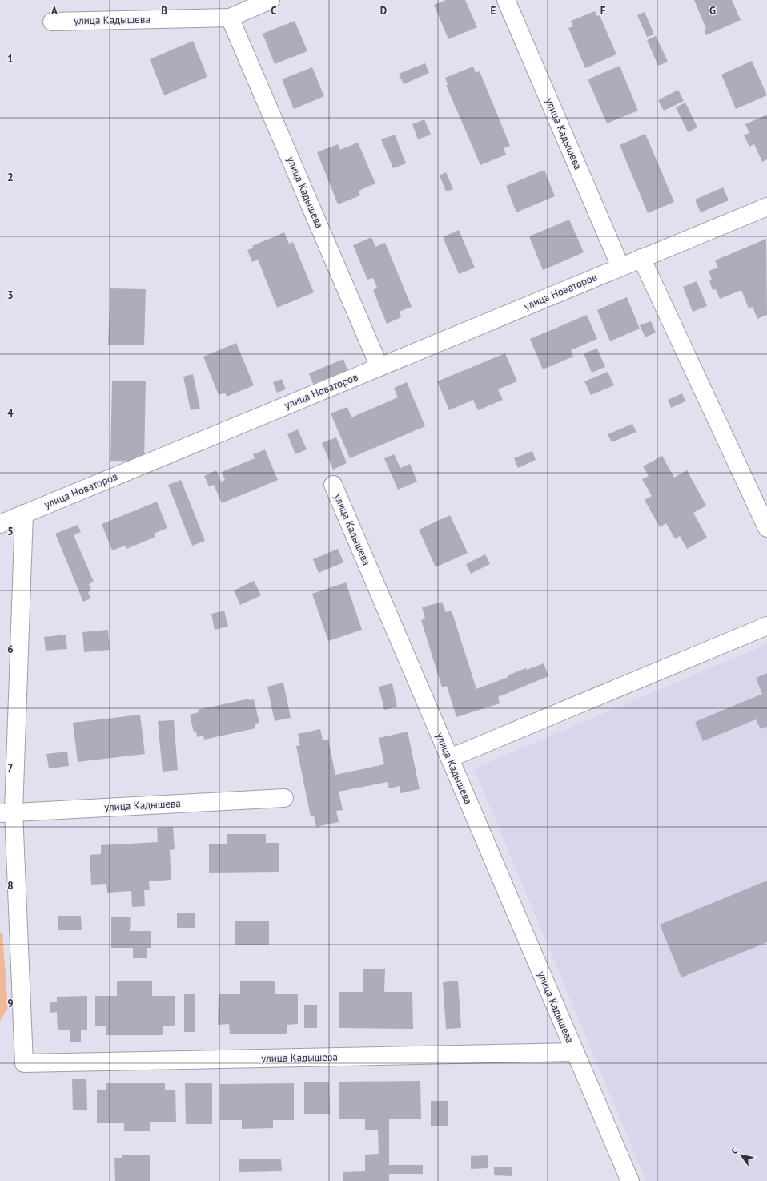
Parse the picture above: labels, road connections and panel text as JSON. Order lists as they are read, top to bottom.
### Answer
{
  "streets": {
    "street": ["улица Кадышева", "улица Новаторов"]
  },
  "crossings": [
    ["улица Кадышева", "улица Новаторов"]
  ],
  "north": "top left",
  "grid": {
    "columns": [
      "A",
      "B",
      "C",
      "D",
      "E",
      "F",
      "G"
    ],
    "rows": [
      "1",
      "2",
      "3",
      "4",
      "5",
      "6",
      "7",
      "8",
      "9"
    ]
  }
}
